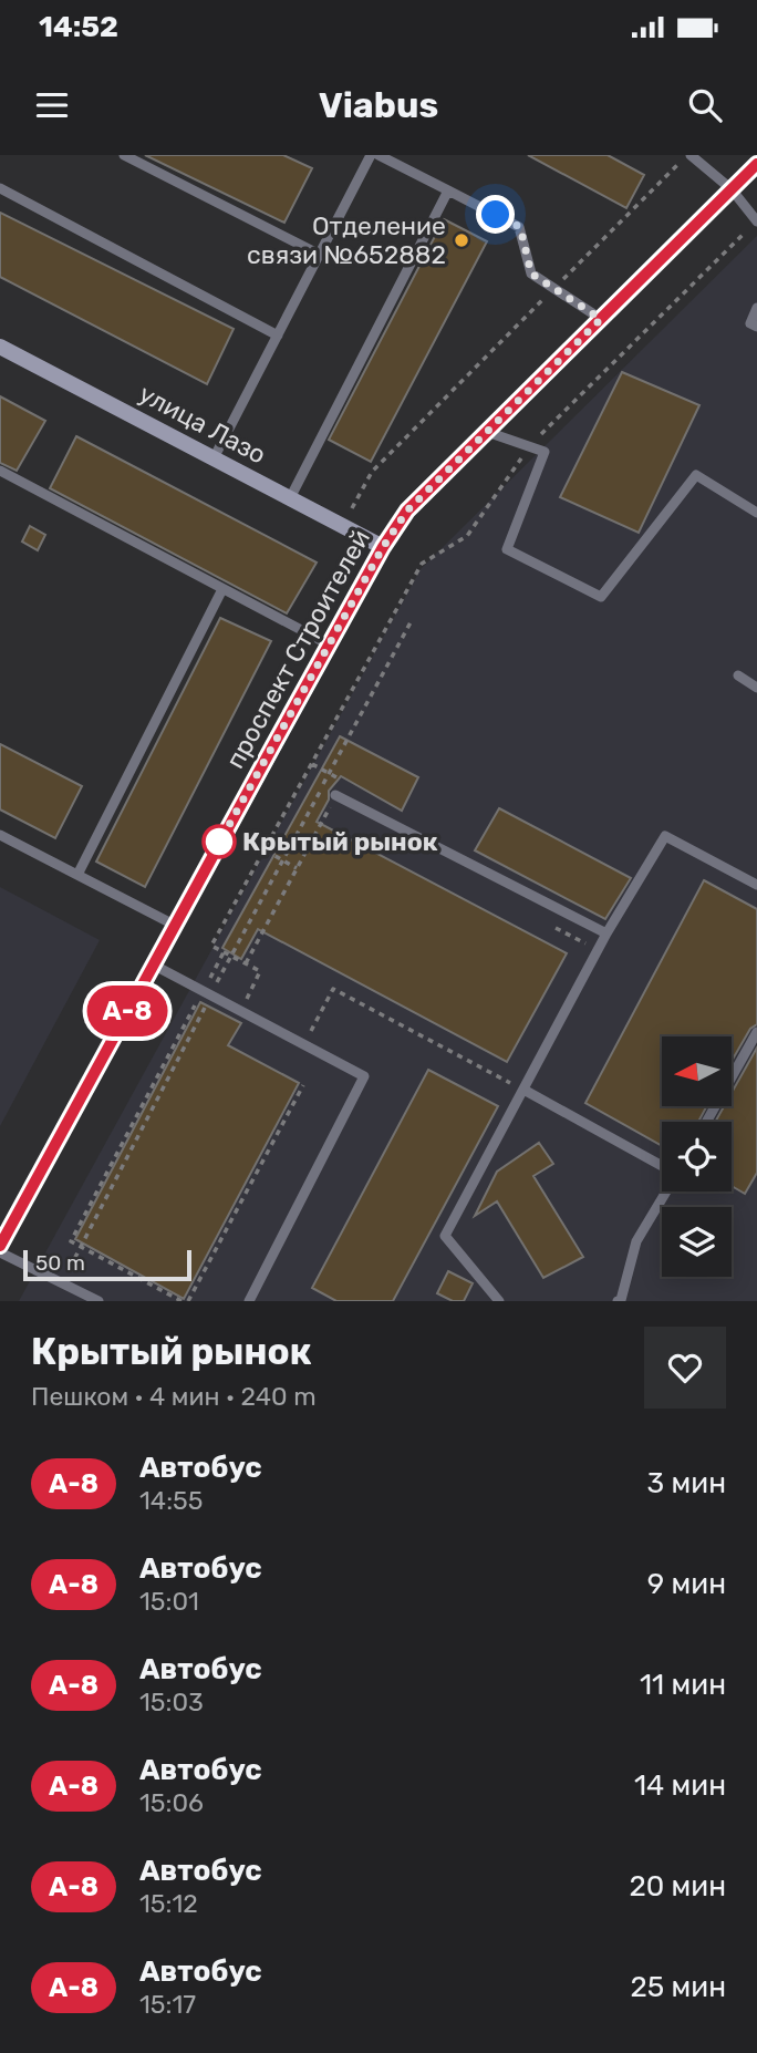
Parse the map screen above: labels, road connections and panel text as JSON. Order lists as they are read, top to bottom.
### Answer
{
  "streets": {
    "main road": ["улица Лазо", "проспект Строителей"]
  },
  "crossings": [
    ["улица Лазо", "проспект Строителей"]
  ],
  "places": ["Отделение связи №652882", "Крытый рынок"],
  "lines": ["bus line А-8"],
  "scale_bar": "50 m",
  "north": "left",
  "page": {
    "status": "14:52",
    "header": "Viabus",
    "on_map": "А-8",
    "scale": "50 m",
    "heading": ["Крытый рынок", "Пешком · 4 мин · 240 m"],
    "list": [
      {
        "mark": "А-8",
        "name": "Автобус",
        "note": "14:55",
        "value": "3 мин"
      },
      {
        "mark": "А-8",
        "name": "Автобус",
        "note": "15:01",
        "value": "9 мин"
      },
      {
        "mark": "А-8",
        "name": "Автобус",
        "note": "15:03",
        "value": "11 мин"
      },
      {
        "mark": "А-8",
        "name": "Автобус",
        "note": "15:06",
        "value": "14 мин"
      },
      {
        "mark": "А-8",
        "name": "Автобус",
        "note": "15:12",
        "value": "20 мин"
      },
      {
        "mark": "А-8",
        "name": "Автобус",
        "note": "15:17",
        "value": "25 мин"
      }
    ]
  }
}
